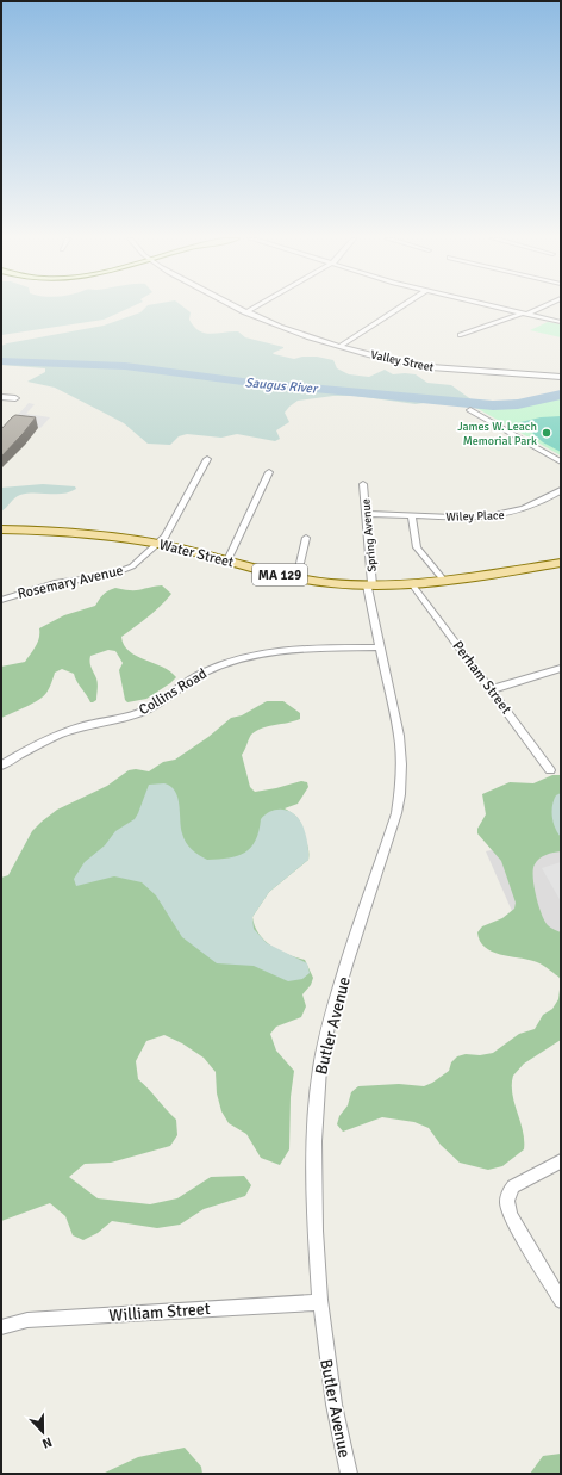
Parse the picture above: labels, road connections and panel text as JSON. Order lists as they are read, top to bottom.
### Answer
{
  "streets": {
    "main road": ["Water Street", "MA 129"],
    "street": [
      "Valley Street",
      "Wiley Place",
      "Spring Avenue",
      "Rosemary Avenue",
      "Perham Street",
      "Collins Road",
      "Butler Avenue",
      "William Street"
    ]
  },
  "crossings": [
    ["Wiley Place", "Spring Avenue"],
    ["Spring Avenue", "Water Street"],
    ["Spring Avenue", "Butler Avenue"],
    ["Water Street", "Rosemary Avenue"],
    ["Water Street", "Perham Street"],
    ["Water Street", "Butler Avenue"],
    ["Collins Road", "Butler Avenue"],
    ["Butler Avenue", "William Street"]
  ],
  "water": ["Saugus River"],
  "places": ["James W. Leach Memorial Park"],
  "north": "bottom"
}
